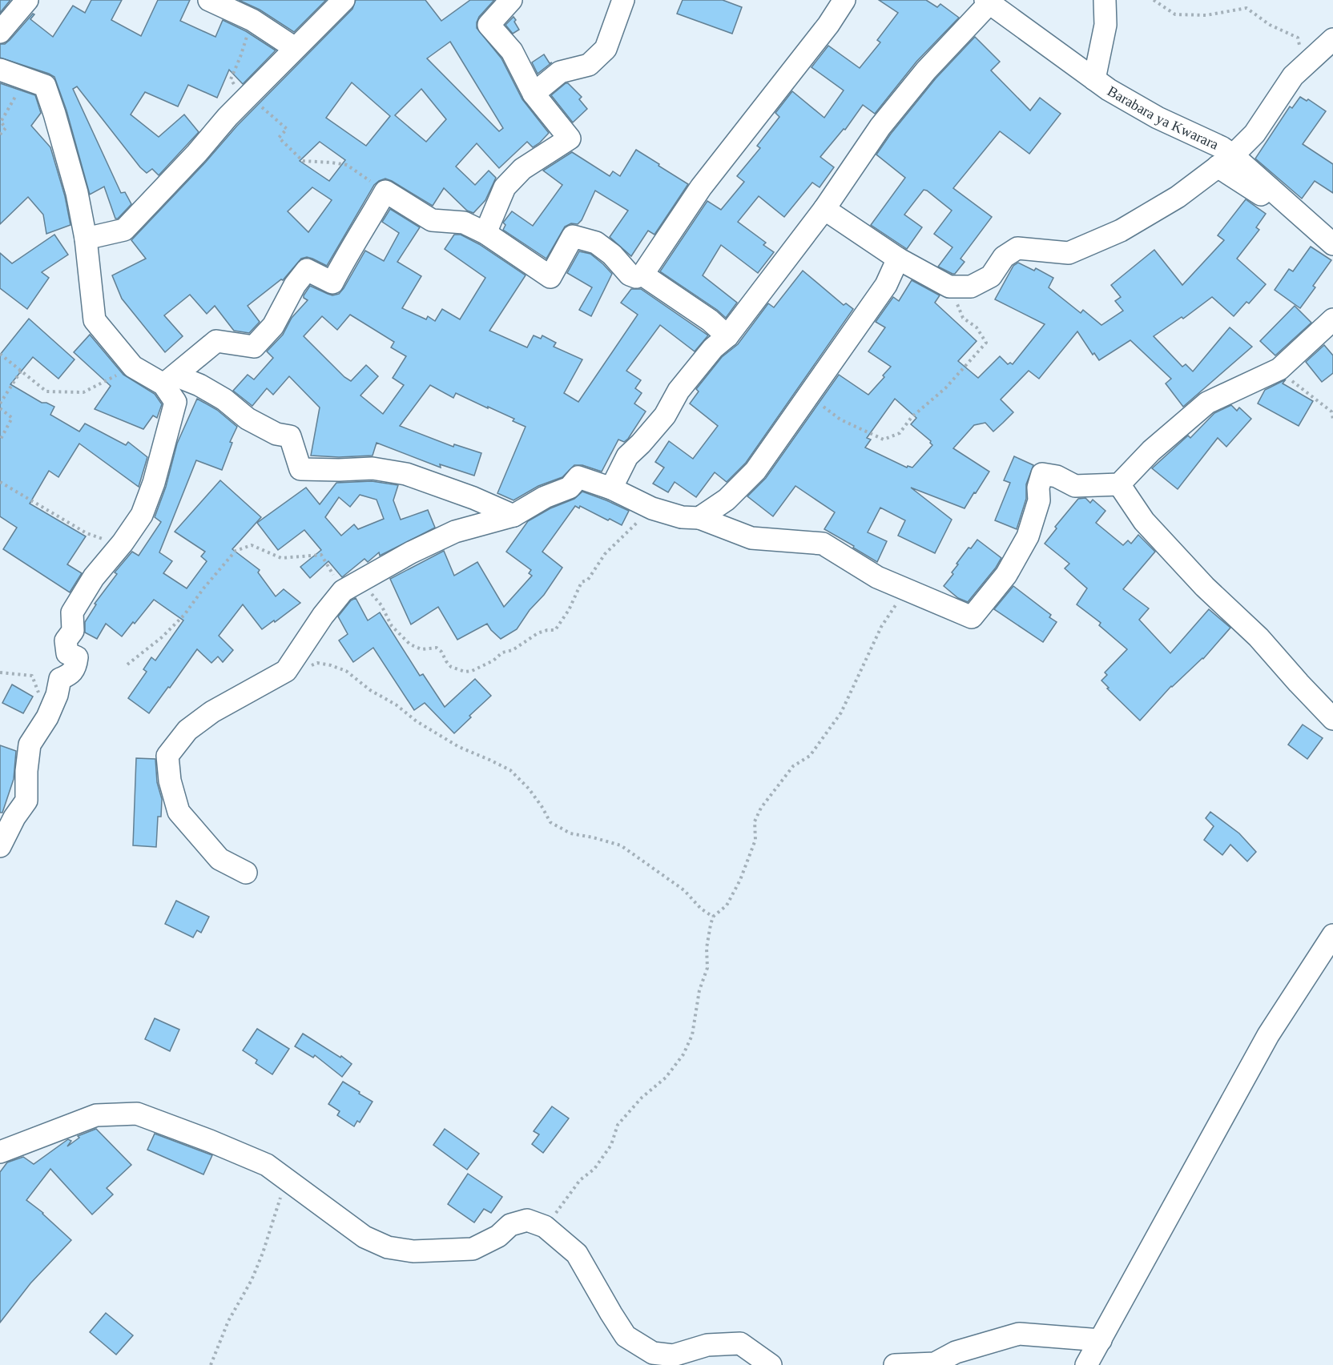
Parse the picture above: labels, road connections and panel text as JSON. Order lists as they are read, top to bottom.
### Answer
{
  "streets": {
    "street": ["Barabara ya Kwarara"]
  }
}
